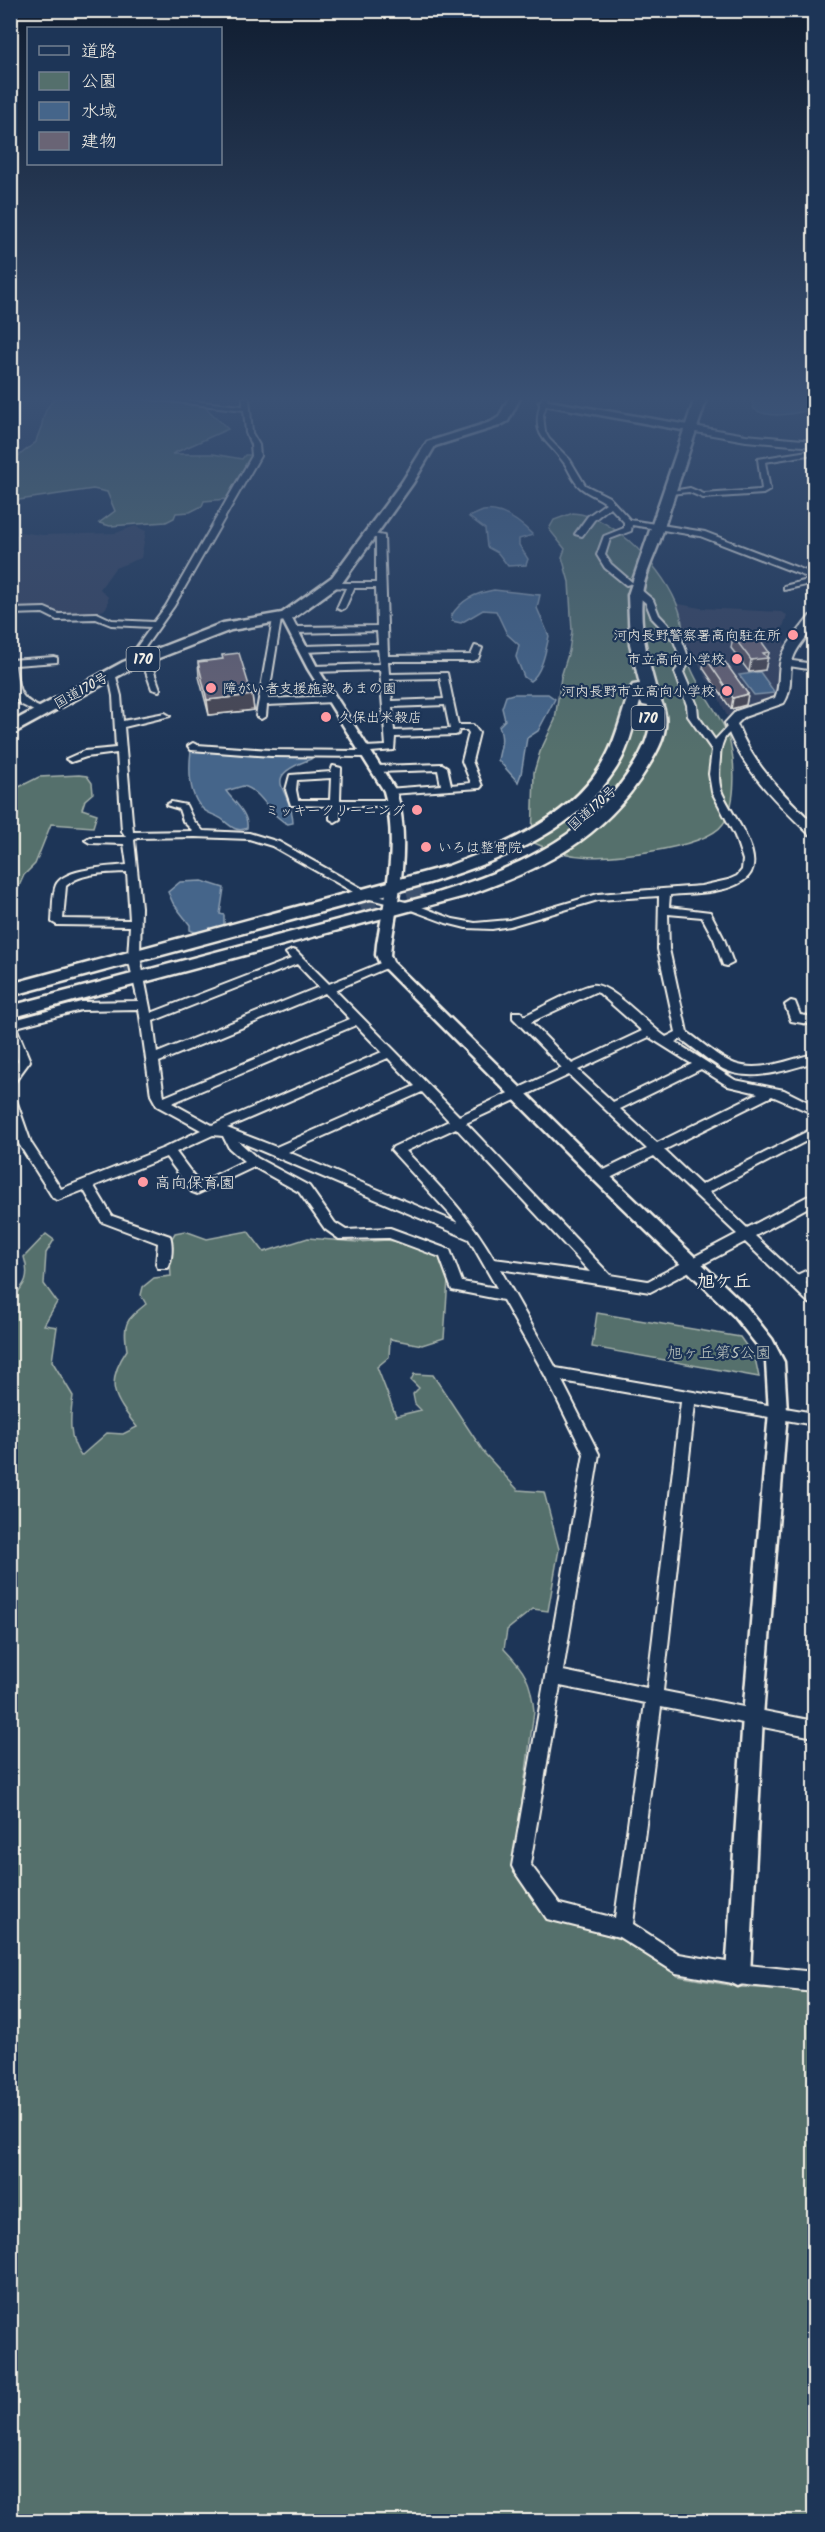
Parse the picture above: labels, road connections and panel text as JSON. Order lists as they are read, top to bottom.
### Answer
{
  "streets": {
    "highway": ["170", "国道170号"]
  },
  "districts": ["旭ケ丘"],
  "parks": ["旭ヶ丘第5公園"],
  "places": [
    "河内長野警察署高向駐在所",
    "市立高向小学校",
    "障がい者支援施設 あまの園",
    "河内長野市立高向小学校",
    "久保出米穀店",
    "ミッキークリーニング",
    "いろは整骨院",
    "高向保育園"
  ],
  "legend": [
    "道路",
    "公園",
    "水域",
    "建物"
  ]
}
